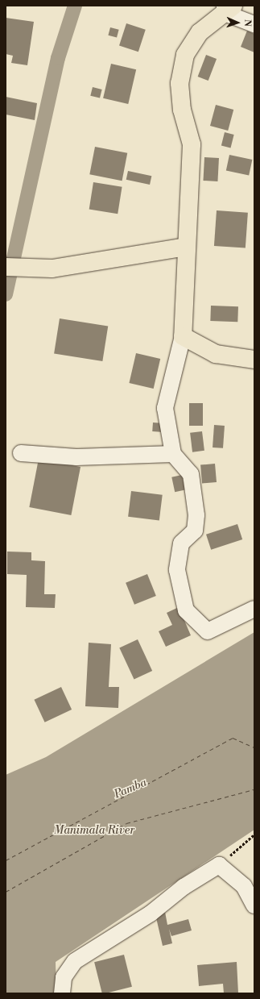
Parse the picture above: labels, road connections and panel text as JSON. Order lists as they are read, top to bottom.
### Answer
{
  "water": ["Pamba", "Manimala River"],
  "north": "right"
}
